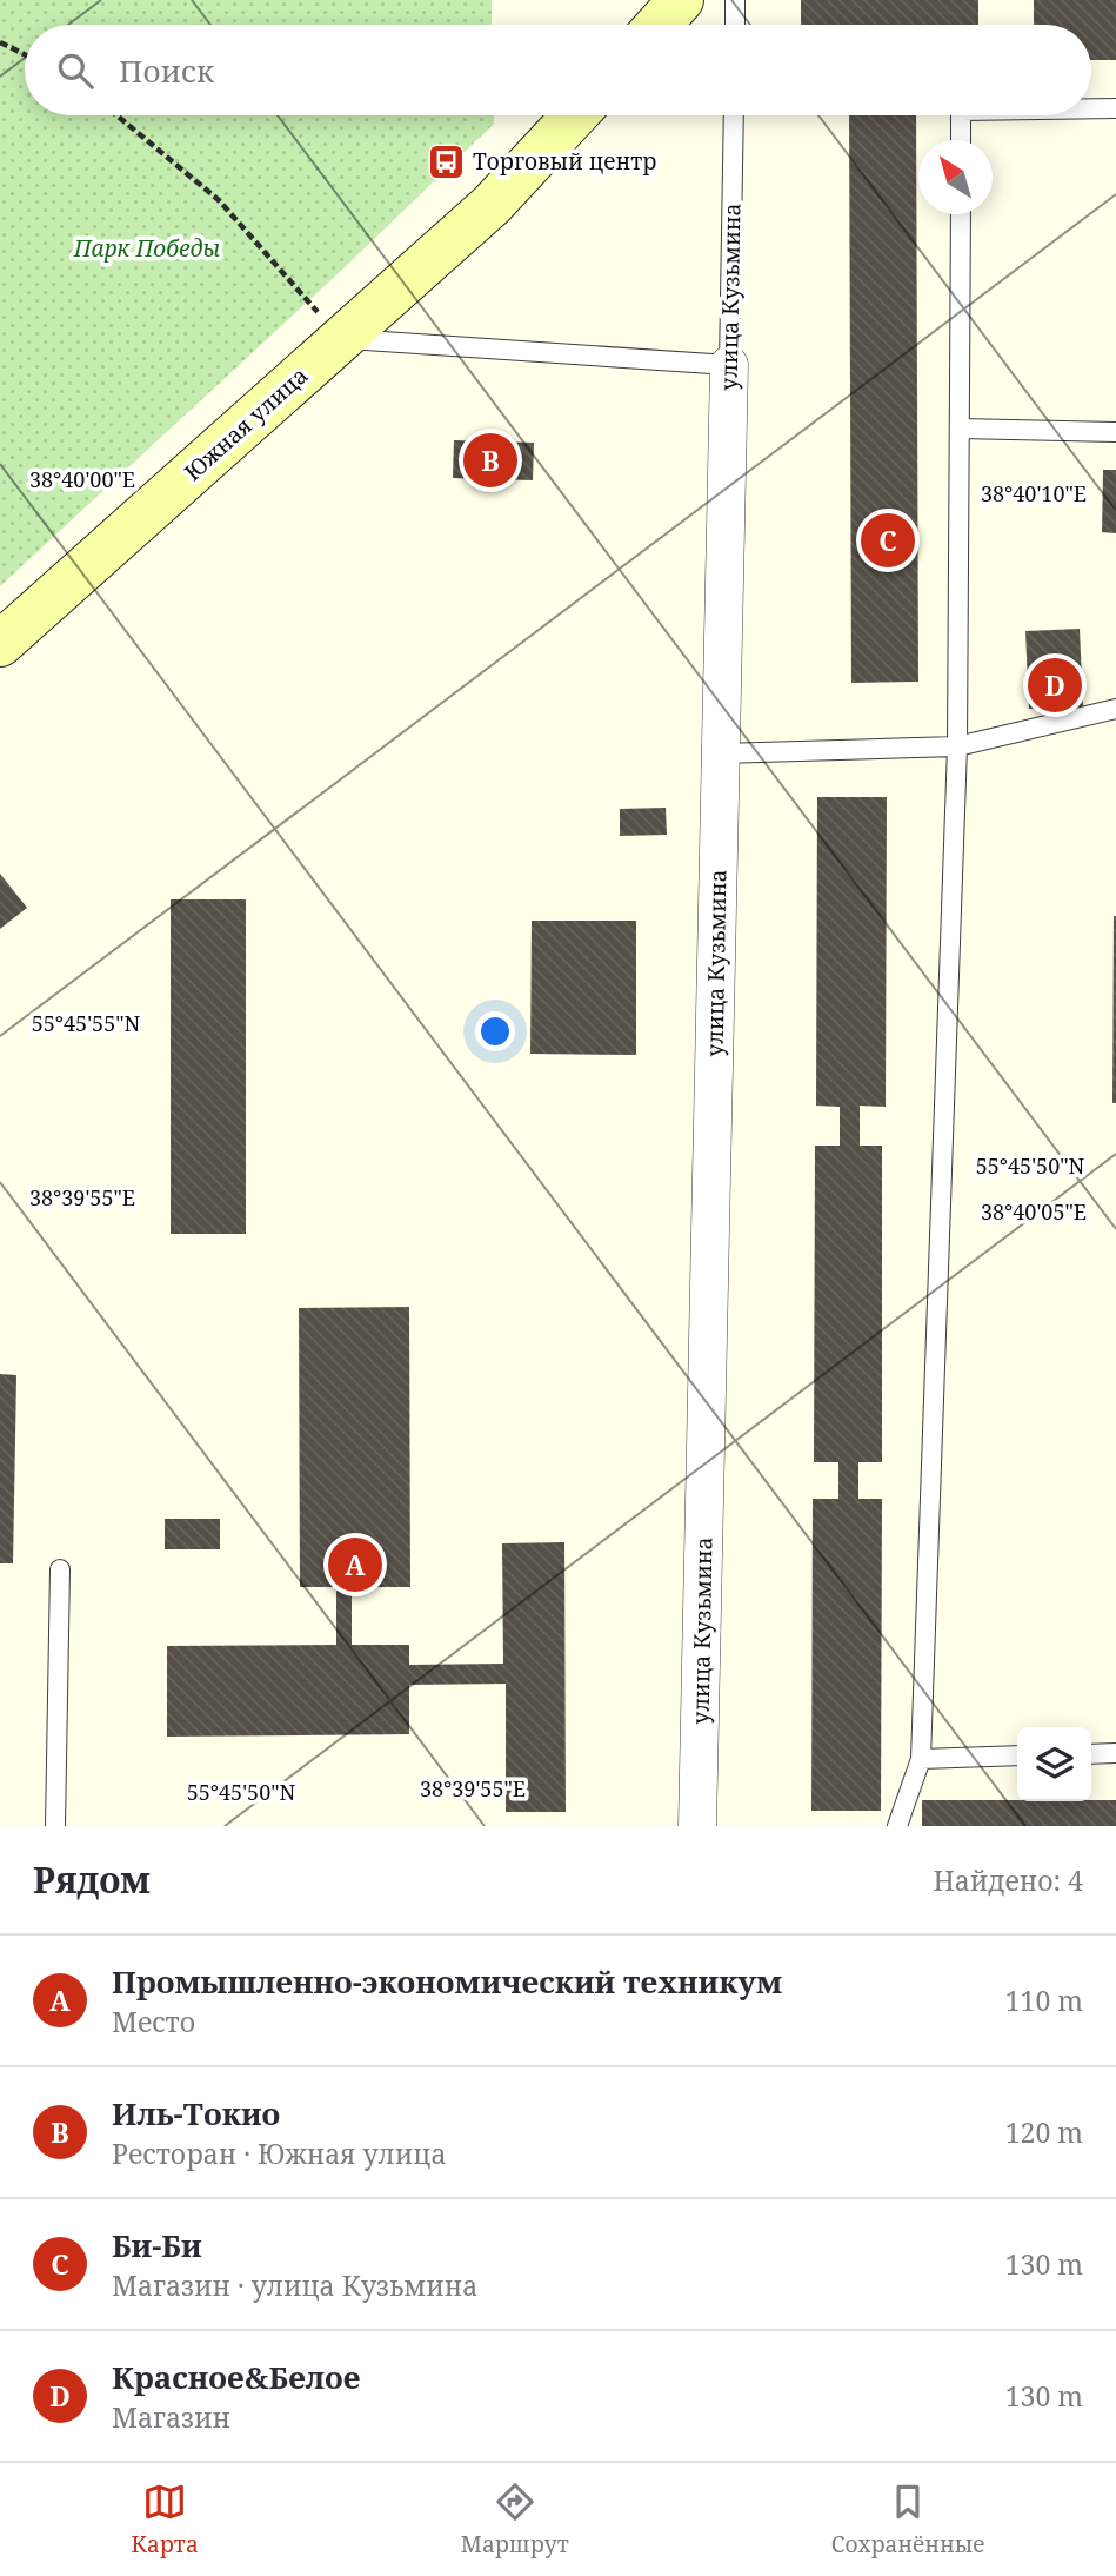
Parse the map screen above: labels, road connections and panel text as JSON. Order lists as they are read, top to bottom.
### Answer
{
  "streets": {
    "street": ["улица Кузьмина", "Южная улица"]
  },
  "parks": ["Парк Победы"],
  "places": {
    "bus stop": ["Торговый центр"]
  },
  "north": "top left",
  "page": {
    "search": "Поиск",
    "pins": [
      "B",
      "C",
      "D",
      "A"
    ],
    "heading": ["Рядом", "Найдено: 4"],
    "list": [
      {
        "mark": "A",
        "name": "Промышленно-экономический техникум",
        "note": "Место",
        "value": "110 m"
      },
      {
        "mark": "B",
        "name": "Иль-Токио",
        "note": "Ресторан · Южная улица",
        "value": "120 m"
      },
      {
        "mark": "C",
        "name": "Би-Би",
        "note": "Магазин · улица Кузьмина",
        "value": "130 m"
      },
      {
        "mark": "D",
        "name": "Красное&Белое",
        "note": "Магазин",
        "value": "130 m"
      }
    ],
    "nav": ["Карта", "Маршрут", "Сохранённые"]
  },
  "coordinates": [
    "38°40'00\"E",
    "38°40'10\"E",
    "55°45'55\"N",
    "55°45'50\"N",
    "38°39'55\"E",
    "38°40'05\"E"
  ]
}
